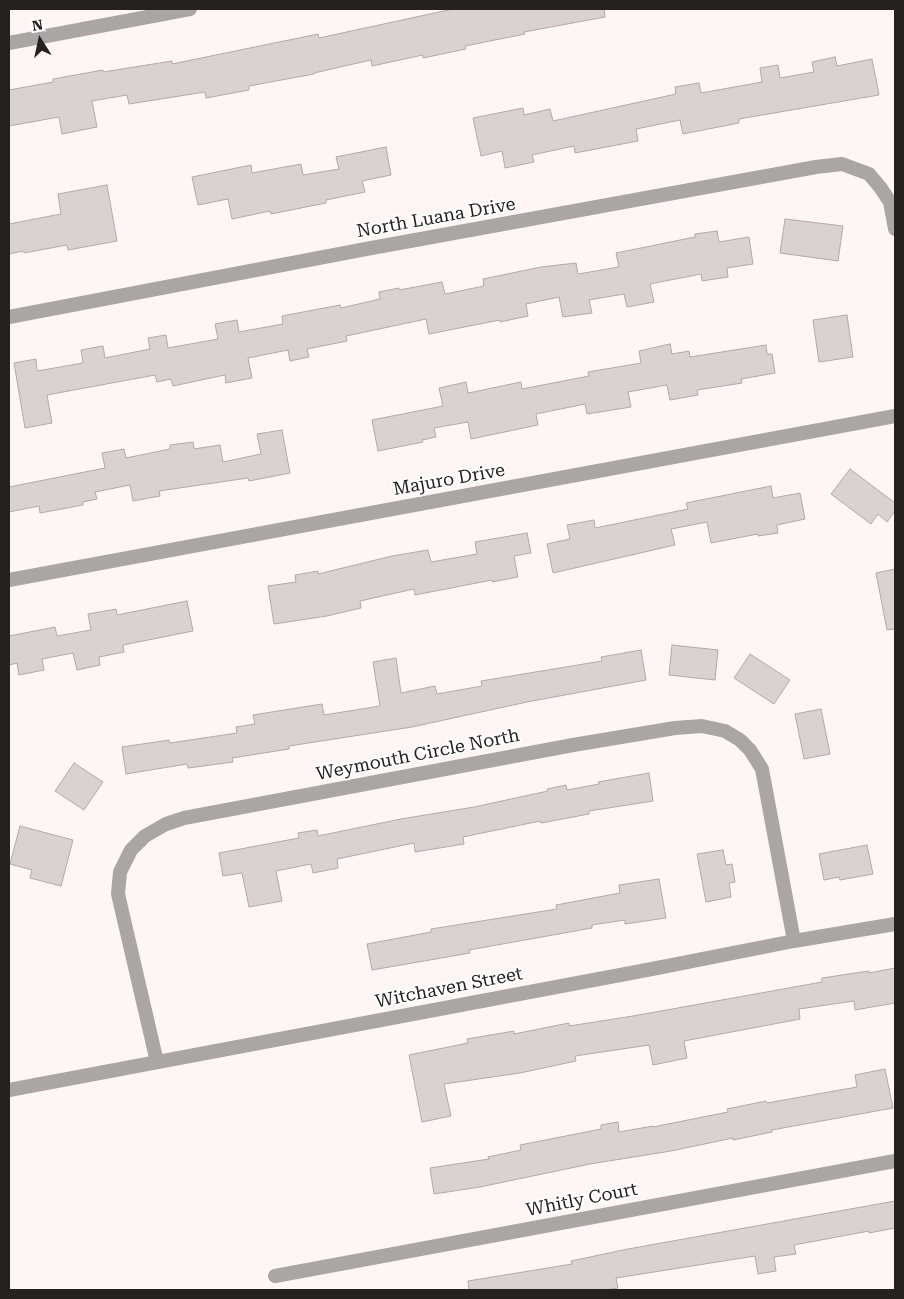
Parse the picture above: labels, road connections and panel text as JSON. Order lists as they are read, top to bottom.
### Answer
{
  "streets": {
    "street": [
      "North Luana Drive",
      "Majuro Drive",
      "Weymouth Circle North",
      "Witchaven Street",
      "Whitly Court"
    ]
  },
  "crossings": [
    ["Weymouth Circle North", "Witchaven Street"]
  ],
  "north": "top"
}
